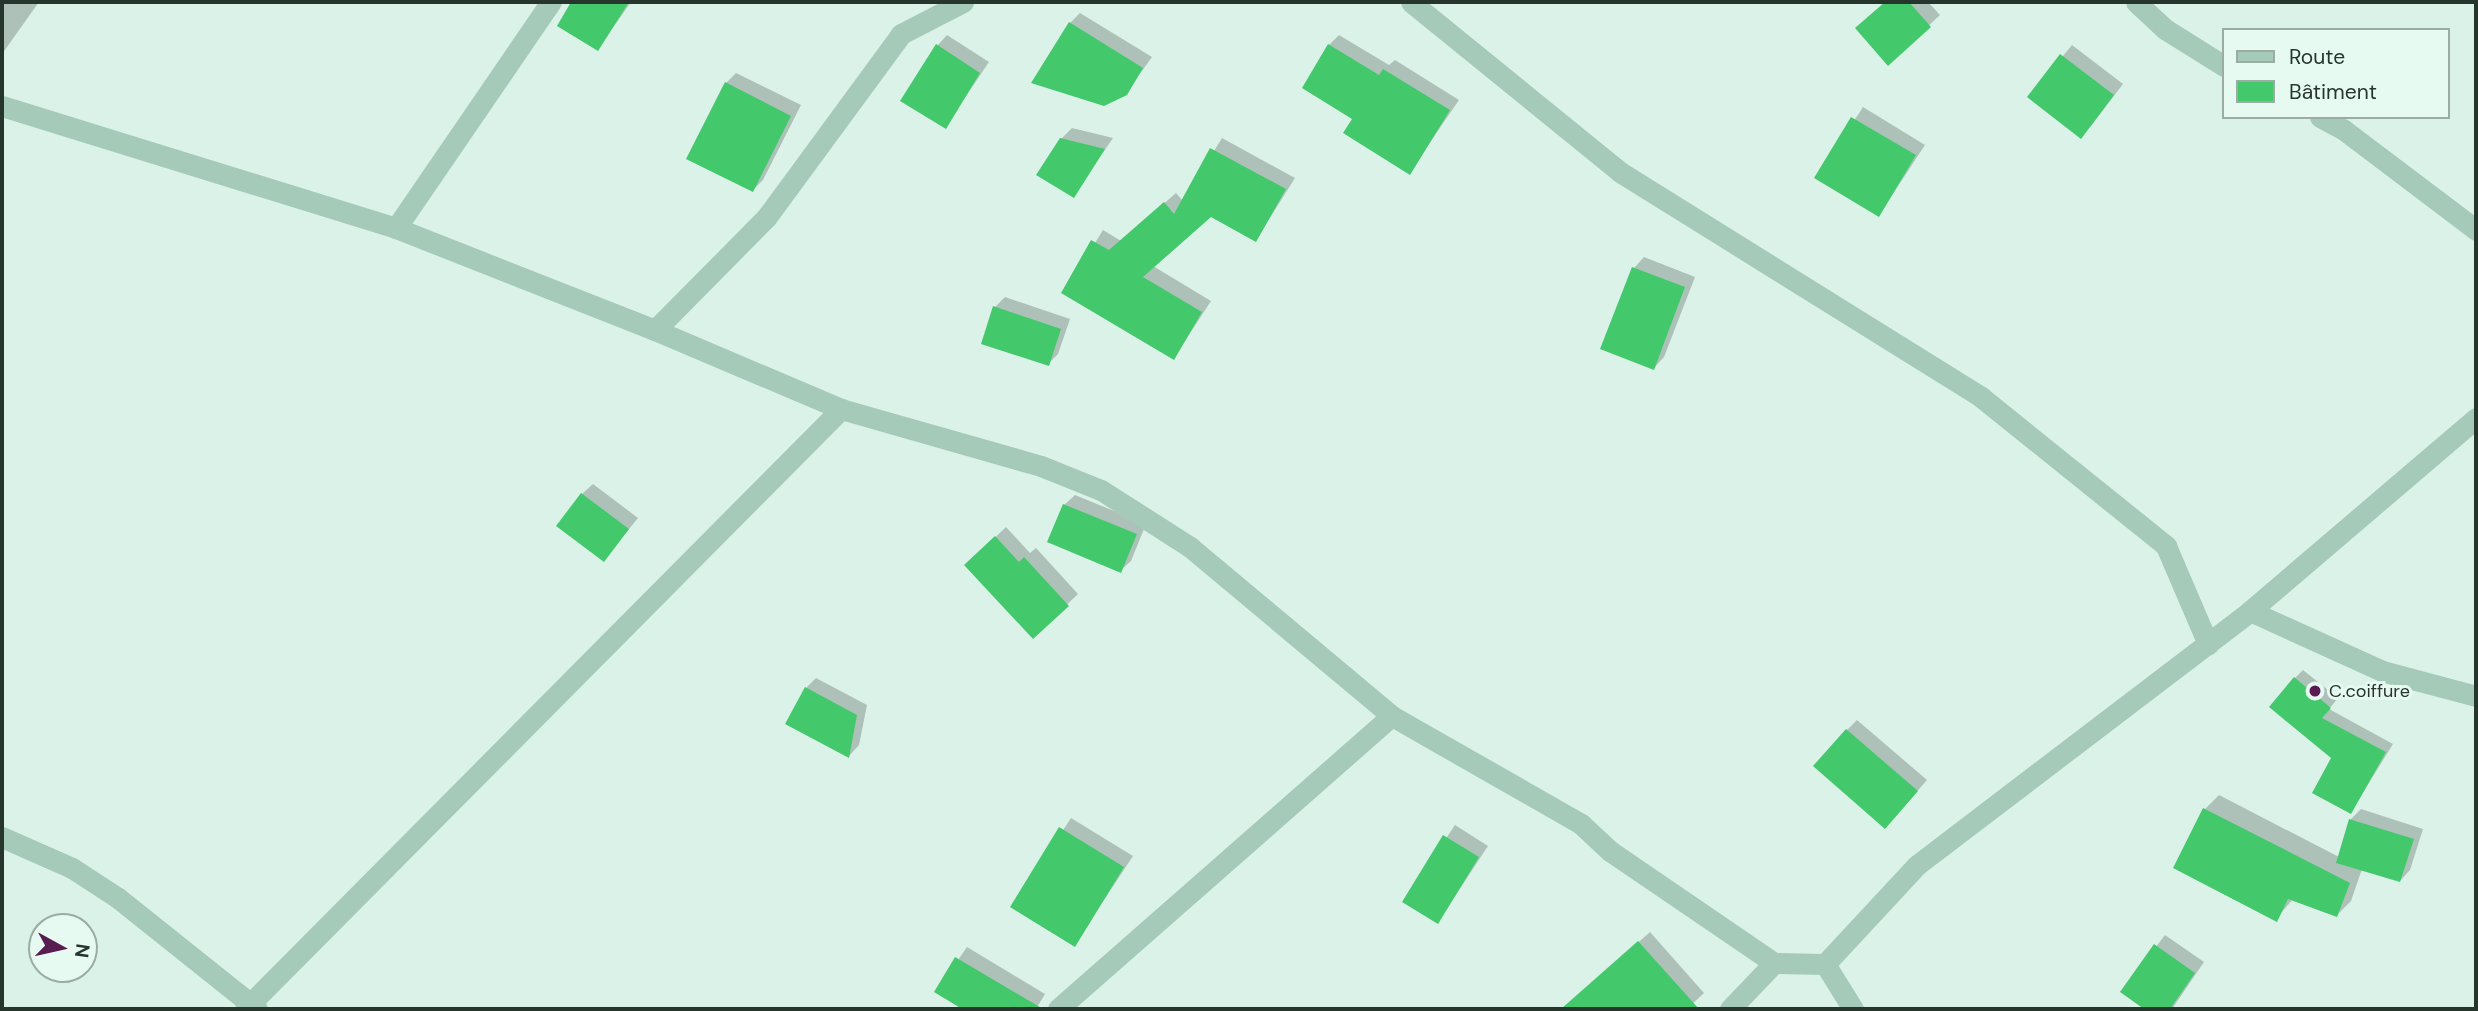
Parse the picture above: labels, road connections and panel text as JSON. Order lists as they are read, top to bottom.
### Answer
{
  "places": ["C.coiffure"],
  "legend": ["Route", "Bâtiment"],
  "north": "right"
}
